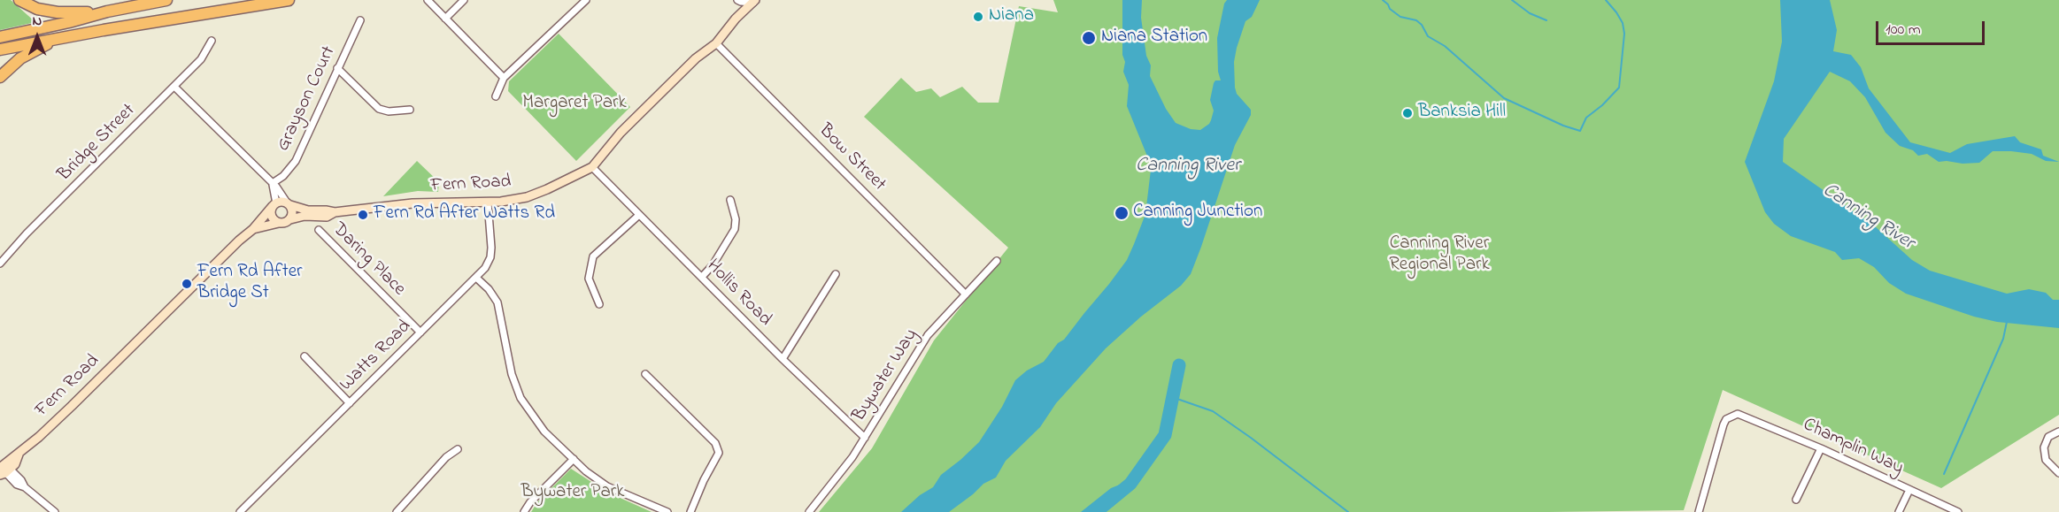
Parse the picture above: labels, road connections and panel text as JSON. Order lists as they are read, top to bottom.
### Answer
{
  "streets": {
    "street": [
      "Grayson Court",
      "Bridge Street",
      "Bow Street",
      "Fern Road",
      "Daring Place",
      "Hollis Road",
      "Watts Road",
      "Bywater Way",
      "Champlin Way"
    ]
  },
  "crossings": [
    ["Bow Street", "Fern Road"],
    ["Bow Street", "Bywater Way"],
    ["Fern Road", "Hollis Road"],
    ["Fern Road", "Watts Road"],
    ["Daring Place", "Watts Road"],
    ["Hollis Road", "Bywater Way"]
  ],
  "water": ["Canning River"],
  "parks": ["Margaret Park", "Canning River Regional Park", "Bywater Park"],
  "places": [
    "Niana",
    "Niana Station",
    "Banksia Hill",
    "Canning Junction",
    "Fern Rd After Watts Rd",
    "Fern Rd After Bridge St"
  ],
  "scale_bar": "100 m",
  "north": "top"
}
